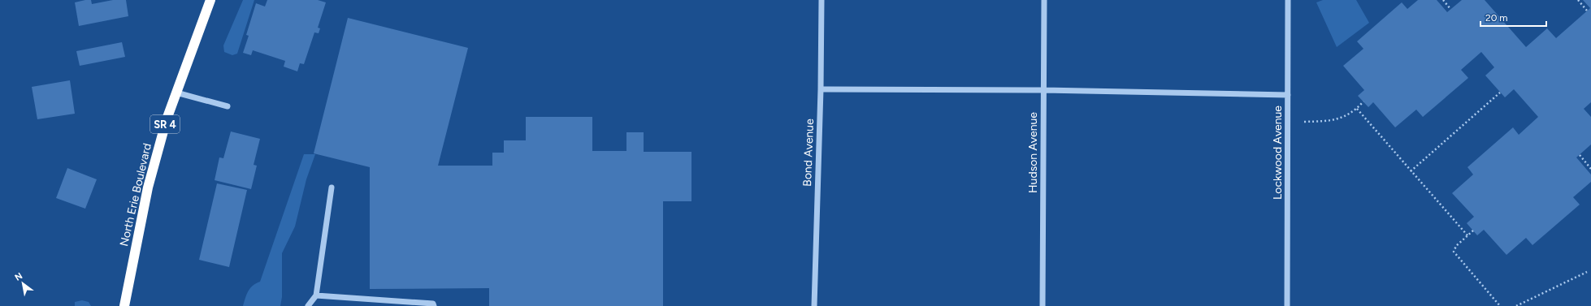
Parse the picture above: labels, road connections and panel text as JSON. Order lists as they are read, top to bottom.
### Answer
{
  "streets": {
    "highway": ["SR 4", "North Erie Boulevard"],
    "street": ["Bond Avenue", "Hudson Avenue", "Lockwood Avenue"]
  },
  "scale_bar": "20 m",
  "north": "top left"
}
